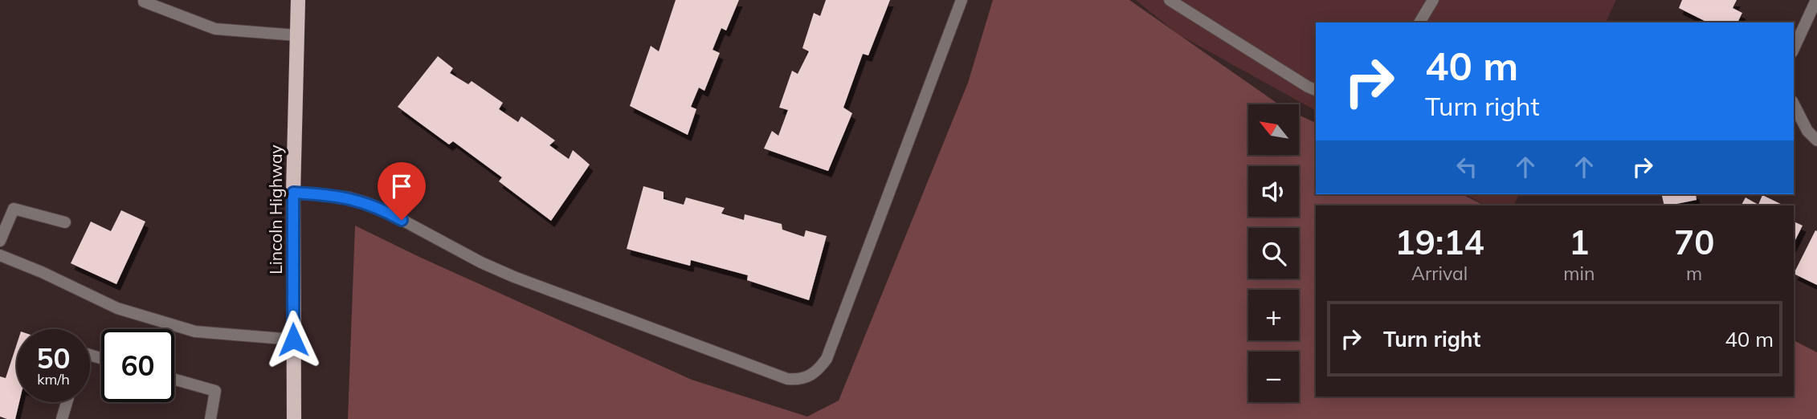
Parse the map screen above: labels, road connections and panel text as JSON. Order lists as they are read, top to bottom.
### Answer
{
  "streets": {
    "main road": ["Lincoln Highway"]
  },
  "north": "top left",
  "page": {
    "turn": ["40 m", "Turn right"],
    "map_buttons": ["+", "−"],
    "eta": [
      "19:14",
      "Arrival",
      "1",
      "min",
      "70",
      "m"
    ],
    "list": [
      {
        "name": "Turn right",
        "value": "40 m"
      }
    ],
    "speed": "50 km/h",
    "limit": "60"
  }
}
